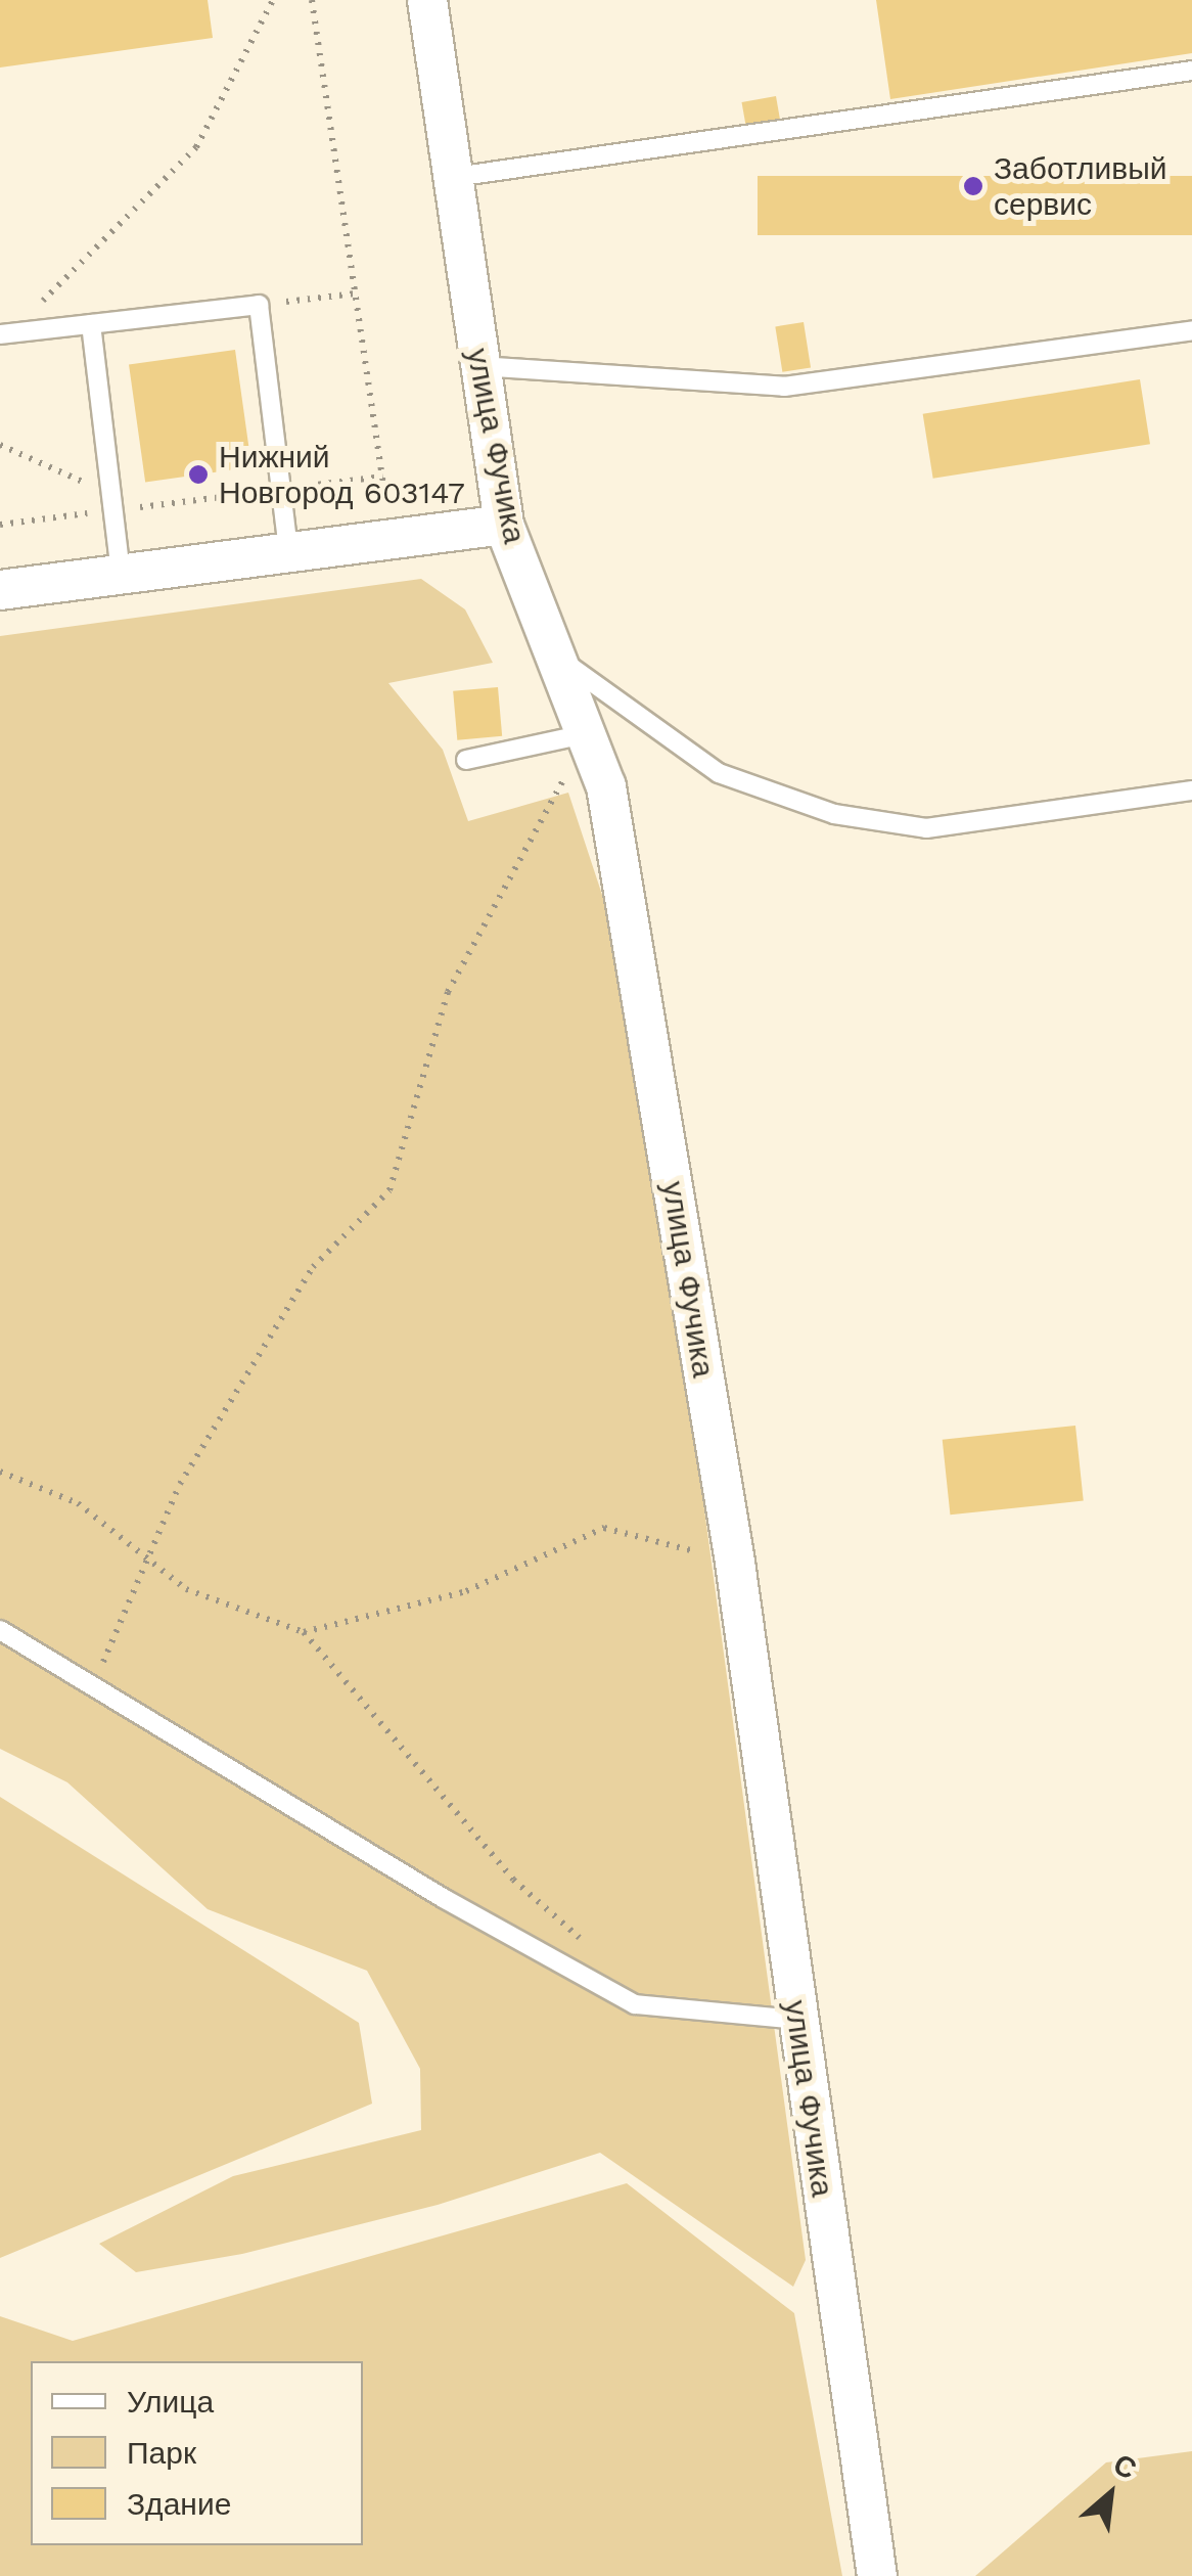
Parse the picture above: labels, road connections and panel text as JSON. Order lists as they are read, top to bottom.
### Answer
{
  "streets": {
    "street": ["улица Фучика"]
  },
  "places": ["Заботливый сервис", "Нижний Новгород 603147"],
  "legend": ["Улица", "Парк", "Здание"],
  "north": "top right"
}
